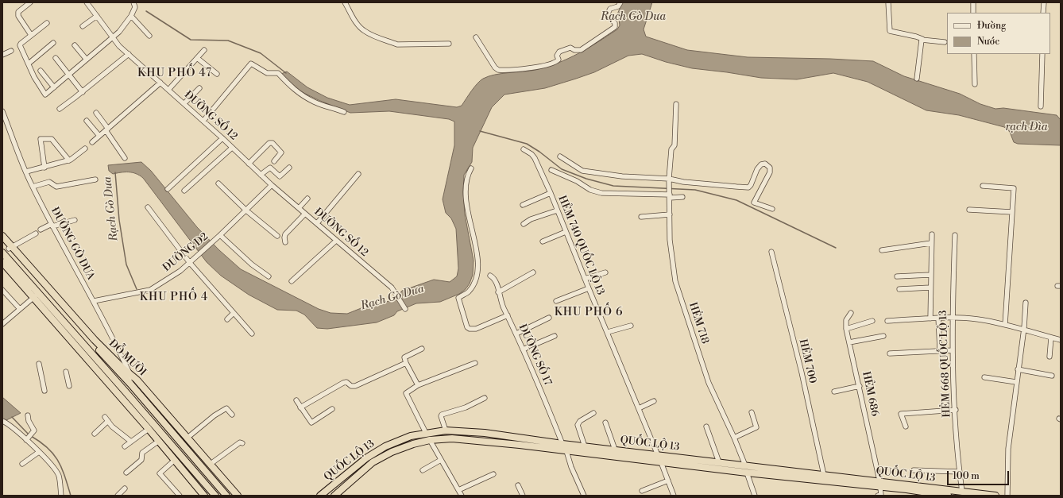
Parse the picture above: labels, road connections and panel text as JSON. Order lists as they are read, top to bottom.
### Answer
{
  "streets": {
    "highway": ["ĐỖ MƯỜI", "QUỐC LỘ 13"],
    "street": [
      "ĐƯỜNG SỐ 12",
      "ĐƯỜNG GÒ DƯA",
      "HẺM 740 QUỐC LỘ 13",
      "ĐƯỜNG D2",
      "HẺM 718",
      "ĐƯỜNG SỐ 17",
      "HẺM 700",
      "HẺM 668 QUỐC LỘ 13",
      "HẺM 686"
    ]
  },
  "crossings": [
    ["ĐƯỜNG SỐ 12", "ĐƯỜNG D2"],
    ["ĐƯỜNG GÒ DƯA", "ĐƯỜNG D2"],
    ["ĐƯỜNG GÒ DƯA", "ĐỖ MƯỜI"],
    ["HẺM 740 QUỐC LỘ 13", "QUỐC LỘ 13"],
    ["HẺM 718", "QUỐC LỘ 13"],
    ["ĐƯỜNG SỐ 17", "QUỐC LỘ 13"],
    ["HẺM 700", "QUỐC LỘ 13"],
    ["HẺM 668 QUỐC LỘ 13", "QUỐC LỘ 13"],
    ["HẺM 686", "QUỐC LỘ 13"]
  ],
  "districts": ["KHU PHỐ 47", "KHU PHỐ 4", "KHU PHỐ 6"],
  "water": ["Rạch Gò Dưa", "rạch Đìa"],
  "legend": ["Đường", "Nước"],
  "scale_bar": "100 m"
}
